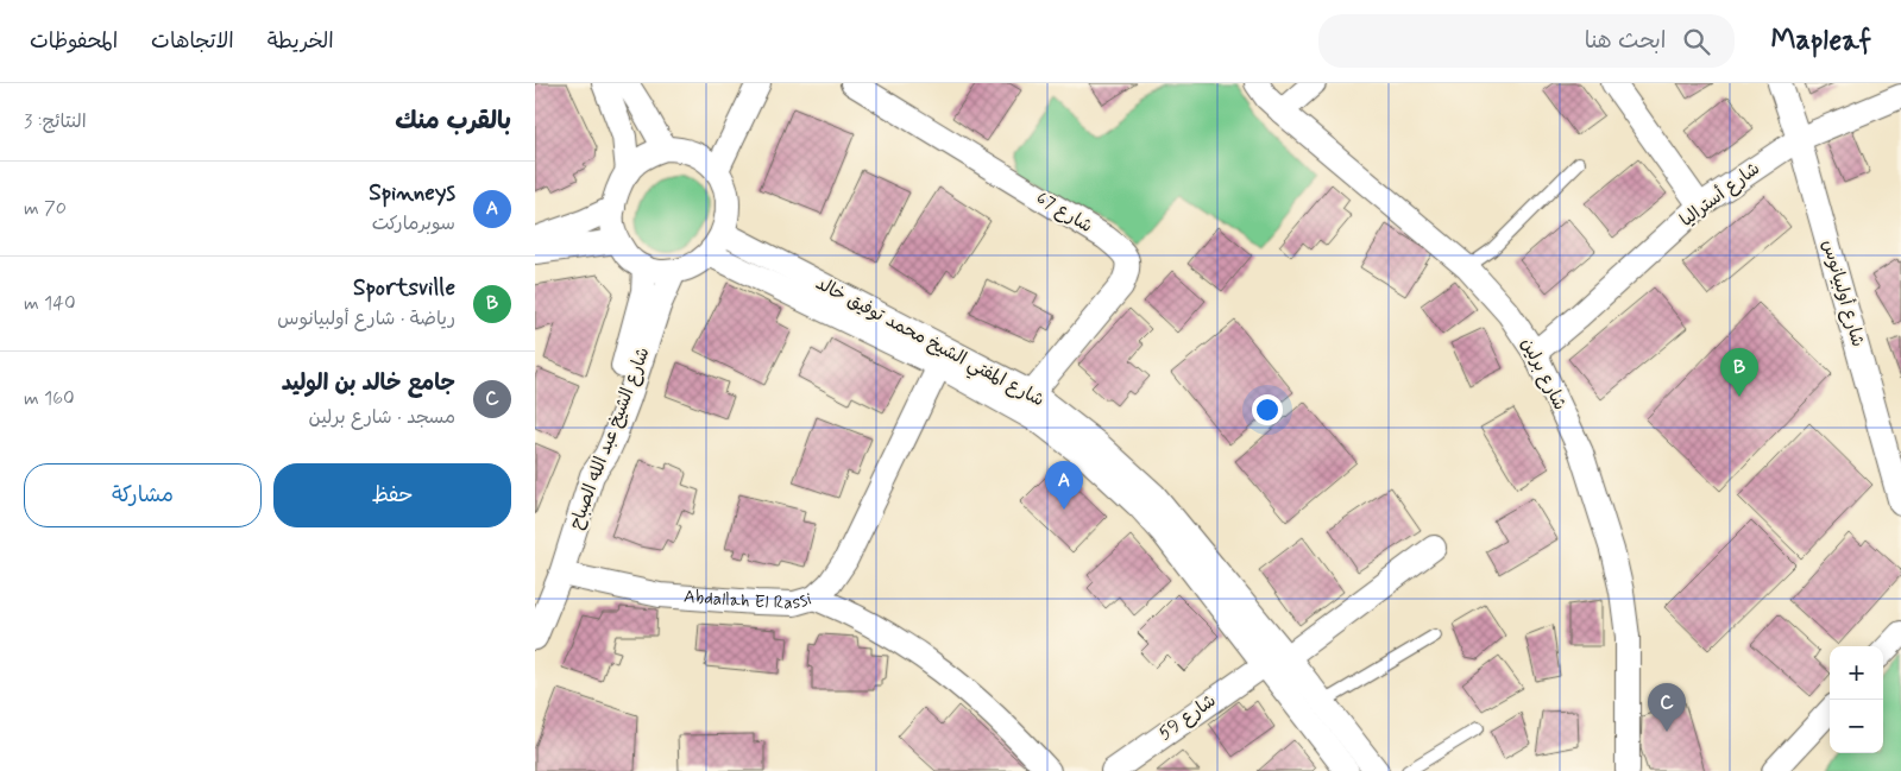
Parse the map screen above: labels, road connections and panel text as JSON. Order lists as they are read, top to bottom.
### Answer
{
  "streets": {
    "street": [
      "شارع أستراليا",
      "شارع 67",
      "شارع أولبيانوس",
      "شارع المفتي الشيخ محمد توفيق خالد",
      "شارع برلين",
      "شارع الشيخ عبد الله الصباح",
      "Abdallah El Rassi",
      "شارع 59"
    ]
  },
  "crossings": [
    ["شارع أستراليا", "شارع أولبيانوس"],
    ["شارع أستراليا", "شارع برلين"],
    ["شارع 67", "شارع المفتي الشيخ محمد توفيق خالد"],
    ["شارع المفتي الشيخ محمد توفيق خالد", "شارع الشيخ عبد الله الصباح"],
    ["شارع المفتي الشيخ محمد توفيق خالد", "Abdallah El Rassi"],
    ["شارع المفتي الشيخ محمد توفيق خالد", "شارع 59"],
    ["شارع الشيخ عبد الله الصباح", "Abdallah El Rassi"]
  ],
  "page": {
    "header": "Mapleaf",
    "search": "ابحث هنا",
    "nav": ["الخريطة", "الاتجاهات", "المحفوظات"],
    "heading": ["بالقرب منك", "النتائج: 3"],
    "list": [
      {
        "mark": "A",
        "name": "Spinneys",
        "note": "سوبرماركت",
        "value": "70 m"
      },
      {
        "mark": "B",
        "name": "Sportsville",
        "note": "رياضة · شارع أولبيانوس",
        "value": "140 m"
      },
      {
        "mark": "C",
        "name": "جامع خالد بن الوليد",
        "note": "مسجد · شارع برلين",
        "value": "160 m"
      }
    ],
    "pins": ["B", "A", "C"],
    "buttons": ["حفظ", "مشاركة"],
    "map_buttons": ["+", "−"]
  }
}
